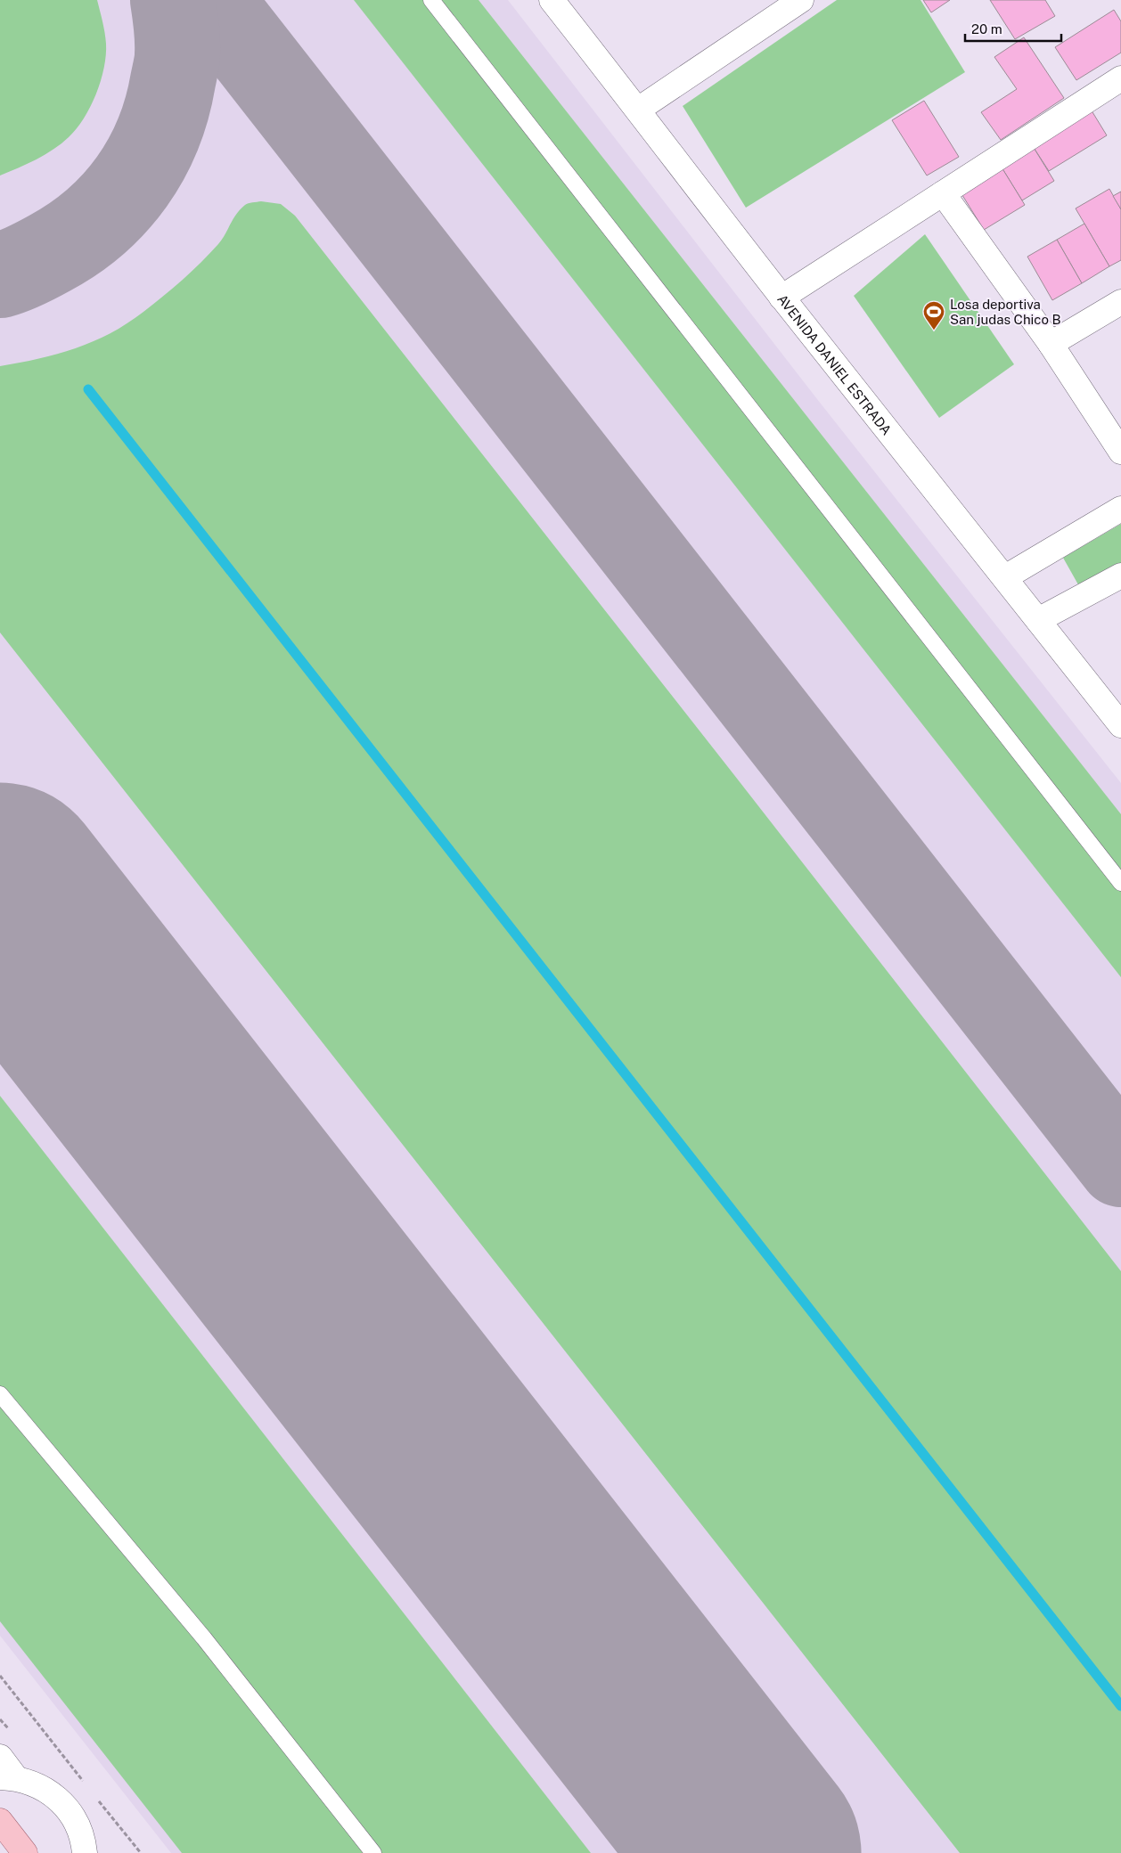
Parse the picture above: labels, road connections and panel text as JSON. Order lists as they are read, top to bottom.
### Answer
{
  "streets": {
    "street": ["AVENIDA DANIEL ESTRADA"]
  },
  "places": {
    "sports": ["Losa deportiva San judas Chico B"]
  },
  "scale_bar": "20 m"
}
